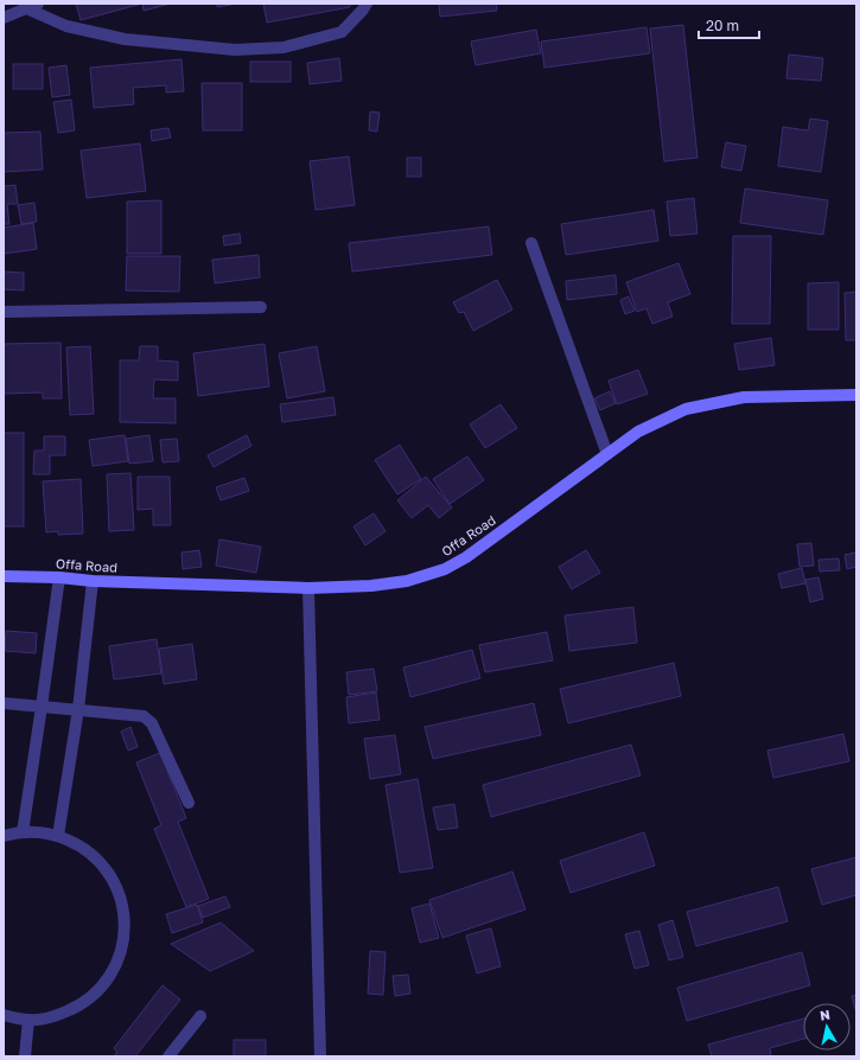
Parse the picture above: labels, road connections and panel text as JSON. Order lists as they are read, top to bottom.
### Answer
{
  "streets": {
    "street": ["Offa Road"]
  },
  "scale_bar": "20 m",
  "north": "top"
}
